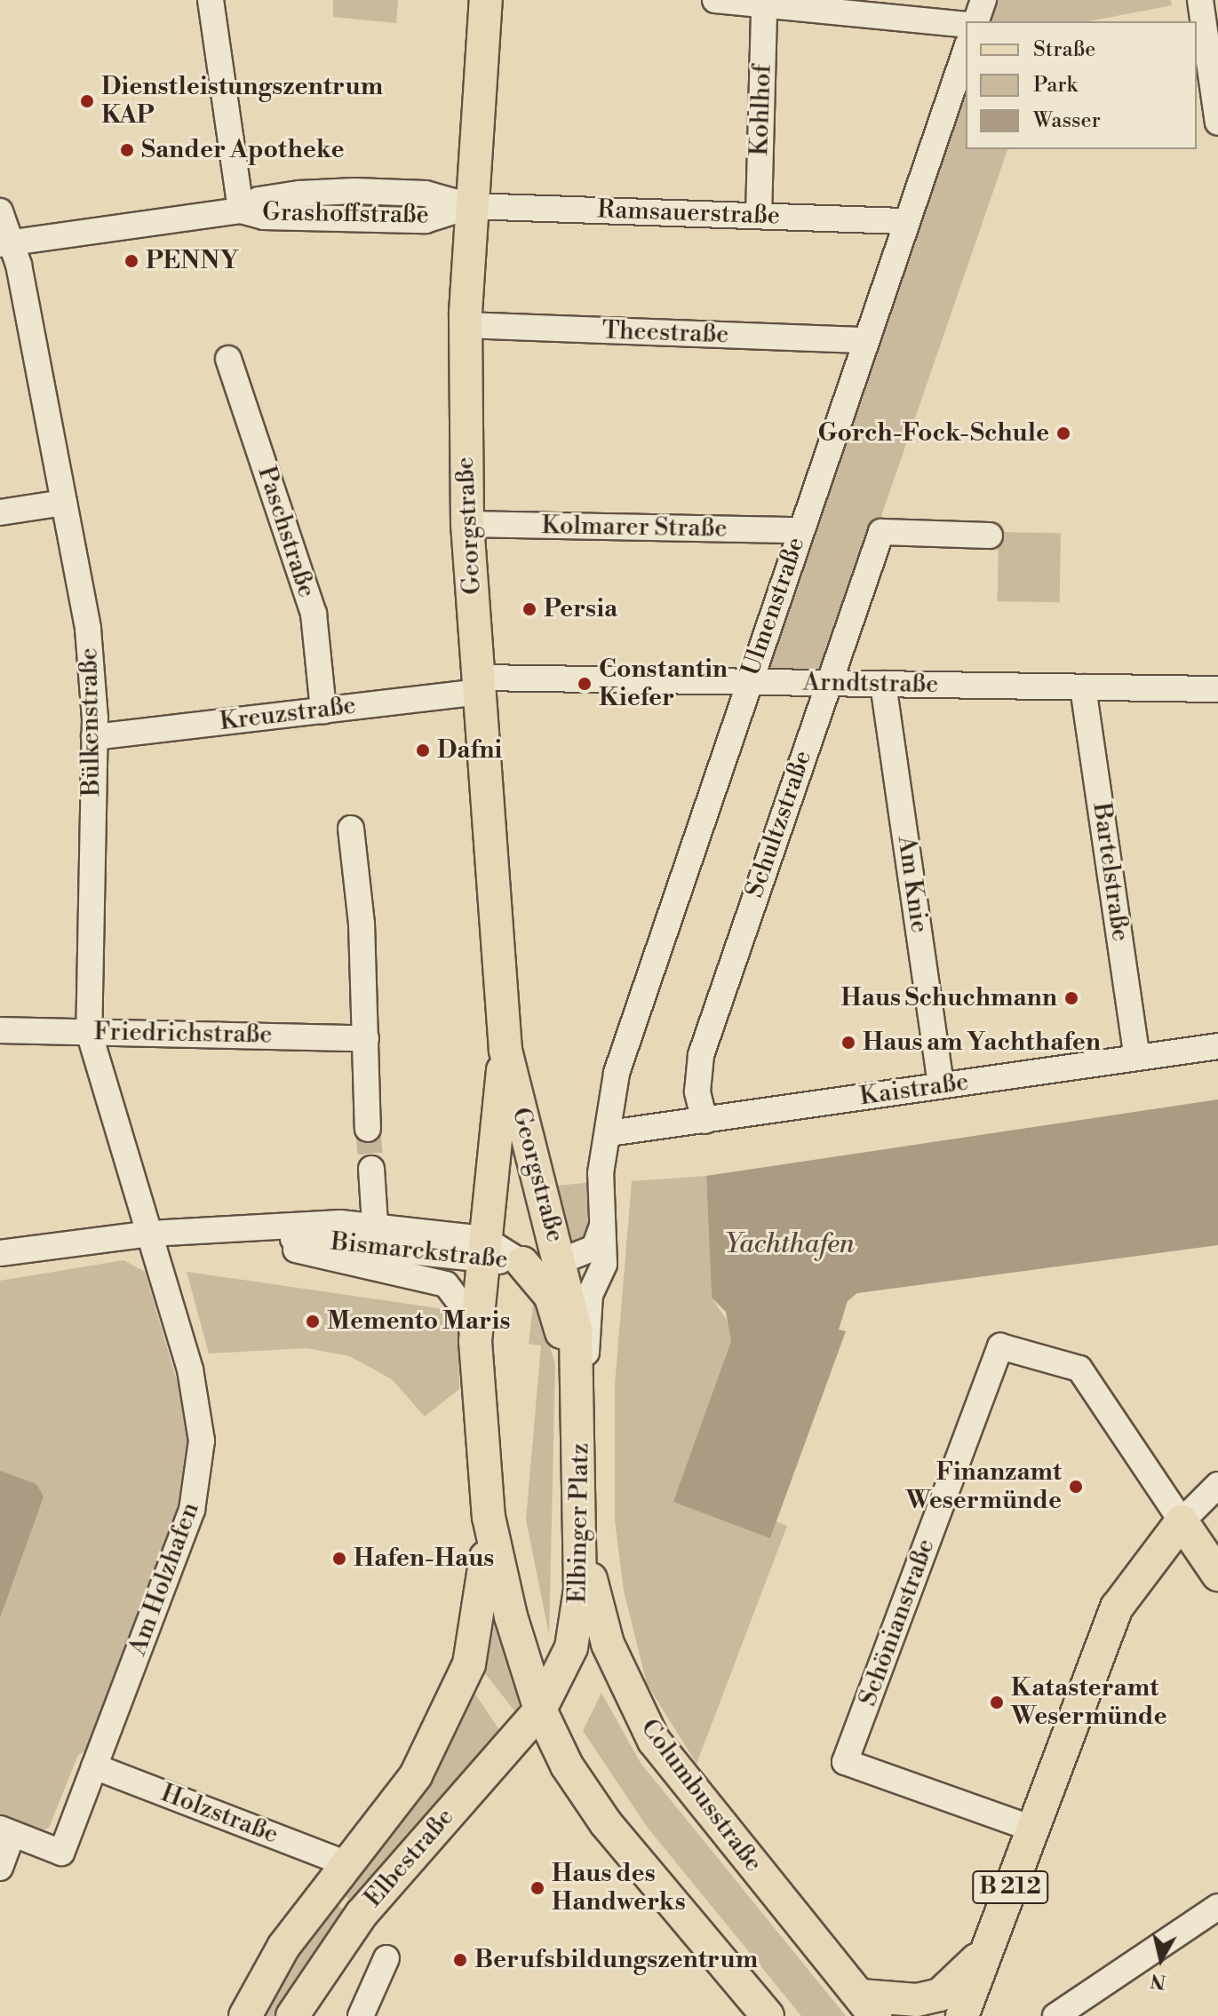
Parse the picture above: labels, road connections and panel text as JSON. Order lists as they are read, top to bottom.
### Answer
{
  "streets": {
    "main road": [
      "Georgstraße",
      "Elbinger Platz",
      "Columbusstraße",
      "Elbestraße",
      "B 212"
    ],
    "street": [
      "Kohlhof",
      "Ramsauerstraße",
      "Grashoffstraße",
      "Theestraße",
      "Kolmarer Straße",
      "Paschstraße",
      "Ulmenstraße",
      "Arndtstraße",
      "Kreuzstraße",
      "Bülkenstraße",
      "Schultzstraße",
      "Bartelstraße",
      "Am Knie",
      "Friedrichstraße",
      "Kaistraße",
      "Bismarckstraße",
      "Am Holzhafen",
      "Schönianstraße",
      "Holzstraße"
    ]
  },
  "crossings": [
    ["Kohlhof", "Ramsauerstraße"],
    ["Ramsauerstraße", "Grashoffstraße"],
    ["Ramsauerstraße", "Georgstraße"],
    ["Ramsauerstraße", "Ulmenstraße"],
    ["Grashoffstraße", "Georgstraße"],
    ["Grashoffstraße", "Bülkenstraße"],
    ["Theestraße", "Georgstraße"],
    ["Theestraße", "Ulmenstraße"],
    ["Georgstraße", "Kolmarer Straße"],
    ["Georgstraße", "Arndtstraße"],
    ["Georgstraße", "Kreuzstraße"],
    ["Georgstraße", "Bismarckstraße"],
    ["Georgstraße", "Elbinger Platz"],
    ["Kolmarer Straße", "Ulmenstraße"],
    ["Paschstraße", "Kreuzstraße"],
    ["Ulmenstraße", "Arndtstraße"],
    ["Ulmenstraße", "Kaistraße"],
    ["Ulmenstraße", "Elbinger Platz"],
    ["Arndtstraße", "Kreuzstraße"],
    ["Arndtstraße", "Schultzstraße"],
    ["Arndtstraße", "Bartelstraße"],
    ["Arndtstraße", "Am Knie"],
    ["Kreuzstraße", "Bülkenstraße"],
    ["Bülkenstraße", "Friedrichstraße"],
    ["Bülkenstraße", "Bismarckstraße"],
    ["Bülkenstraße", "Am Holzhafen"],
    ["Schultzstraße", "Kaistraße"],
    ["Bartelstraße", "Kaistraße"],
    ["Am Knie", "Kaistraße"],
    ["Bismarckstraße", "Elbinger Platz"],
    ["Bismarckstraße", "Am Holzhafen"],
    ["Elbinger Platz", "Columbusstraße"],
    ["Elbinger Platz", "Elbestraße"],
    ["Am Holzhafen", "Holzstraße"],
    ["Schönianstraße", "B 212"],
    ["Holzstraße", "Elbestraße"]
  ],
  "water": ["Yachthafen"],
  "places": [
    "Dienstleistungszentrum KAP",
    "Sander Apotheke",
    "PENNY",
    "Gorch-Fock-Schule",
    "Persia",
    "Constantin Kiefer",
    "Dafni",
    "Haus Schuchmann",
    "Haus am Yachthafen",
    "Memento Maris",
    "Finanzamt Wesermünde",
    "Hafen-Haus",
    "Katasteramt Wesermünde",
    "Haus des Handwerks",
    "Berufsbildungszentrum"
  ],
  "legend": ["Straße", "Park", "Wasser"],
  "north": "bottom"
}
